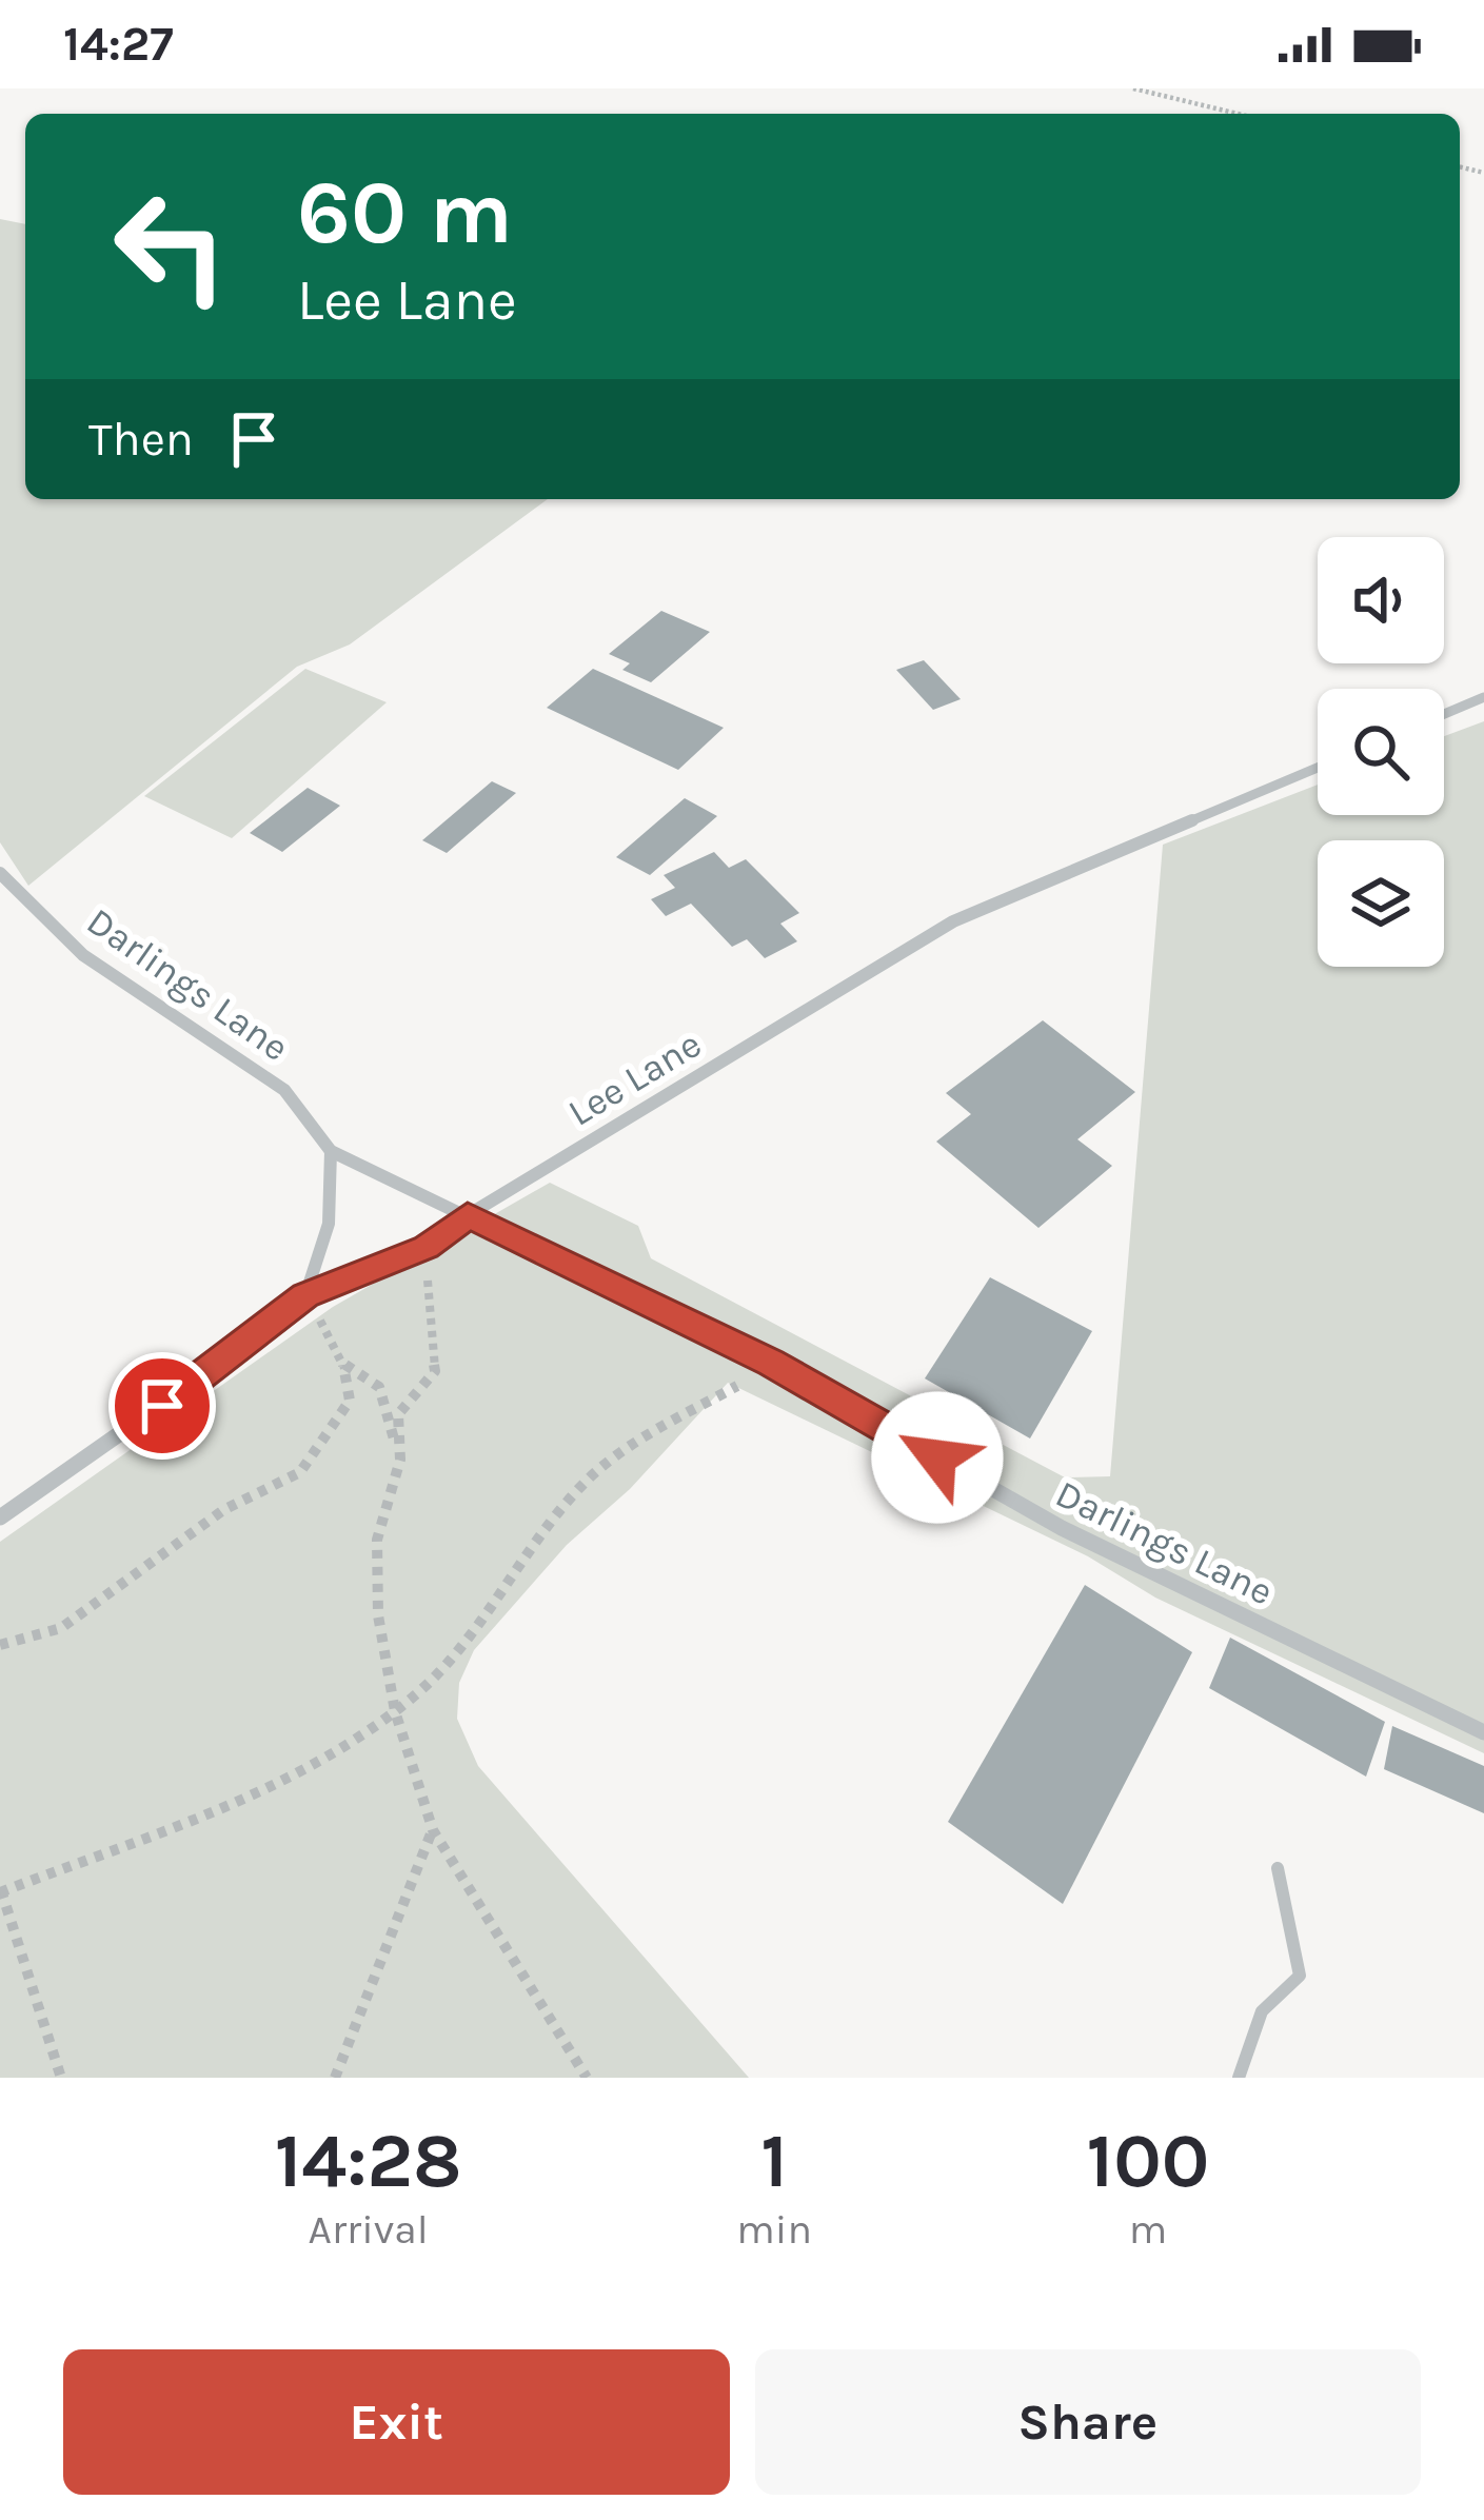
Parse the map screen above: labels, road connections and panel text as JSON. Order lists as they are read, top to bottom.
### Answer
{
  "streets": {
    "street": ["Darlings Lane", "Lee Lane"]
  },
  "crossings": [
    ["Darlings Lane", "Lee Lane"]
  ],
  "page": {
    "status": "14:27",
    "turn": ["60 m", "Lee Lane"],
    "then": "Then",
    "eta": [
      "14:28",
      "Arrival",
      "1",
      "min",
      "100",
      "m"
    ],
    "buttons": ["Exit", "Share"]
  }
}
